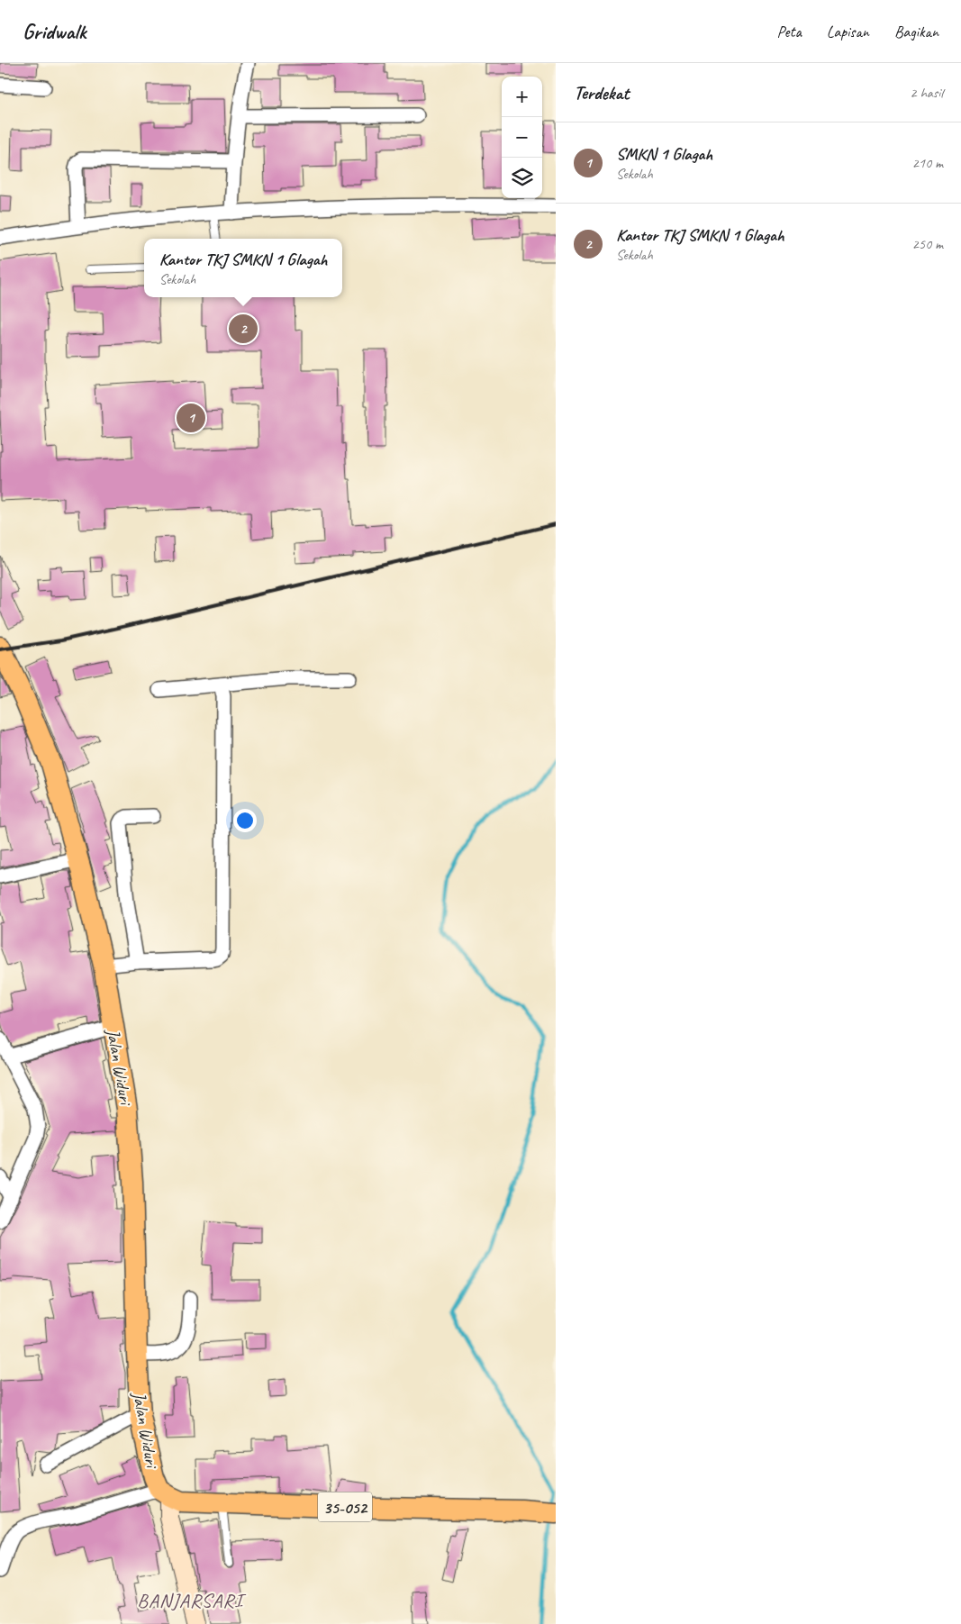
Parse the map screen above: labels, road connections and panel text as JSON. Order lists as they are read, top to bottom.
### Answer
{
  "streets": {
    "main road": ["Jalan Widuri", "35-052"]
  },
  "crossings": [
    ["Jalan Widuri", "35-052"]
  ],
  "districts": ["BANJARSARI"],
  "page": {
    "header": "Gridwalk",
    "nav": ["Peta", "Lapisan", "Bagikan"],
    "heading": ["Terdekat", "2 hasil"],
    "map_buttons": ["+", "−"],
    "list": [
      {
        "mark": "1",
        "name": "SMKN 1 Glagah",
        "note": "Sekolah",
        "value": "210 m"
      },
      {
        "mark": "2",
        "name": "Kantor TKJ SMKN 1 Glagah",
        "note": "Sekolah",
        "value": "250 m"
      }
    ],
    "popup": ["Kantor TKJ SMKN 1 Glagah", "Sekolah"],
    "pins": ["2", "1"]
  }
}
